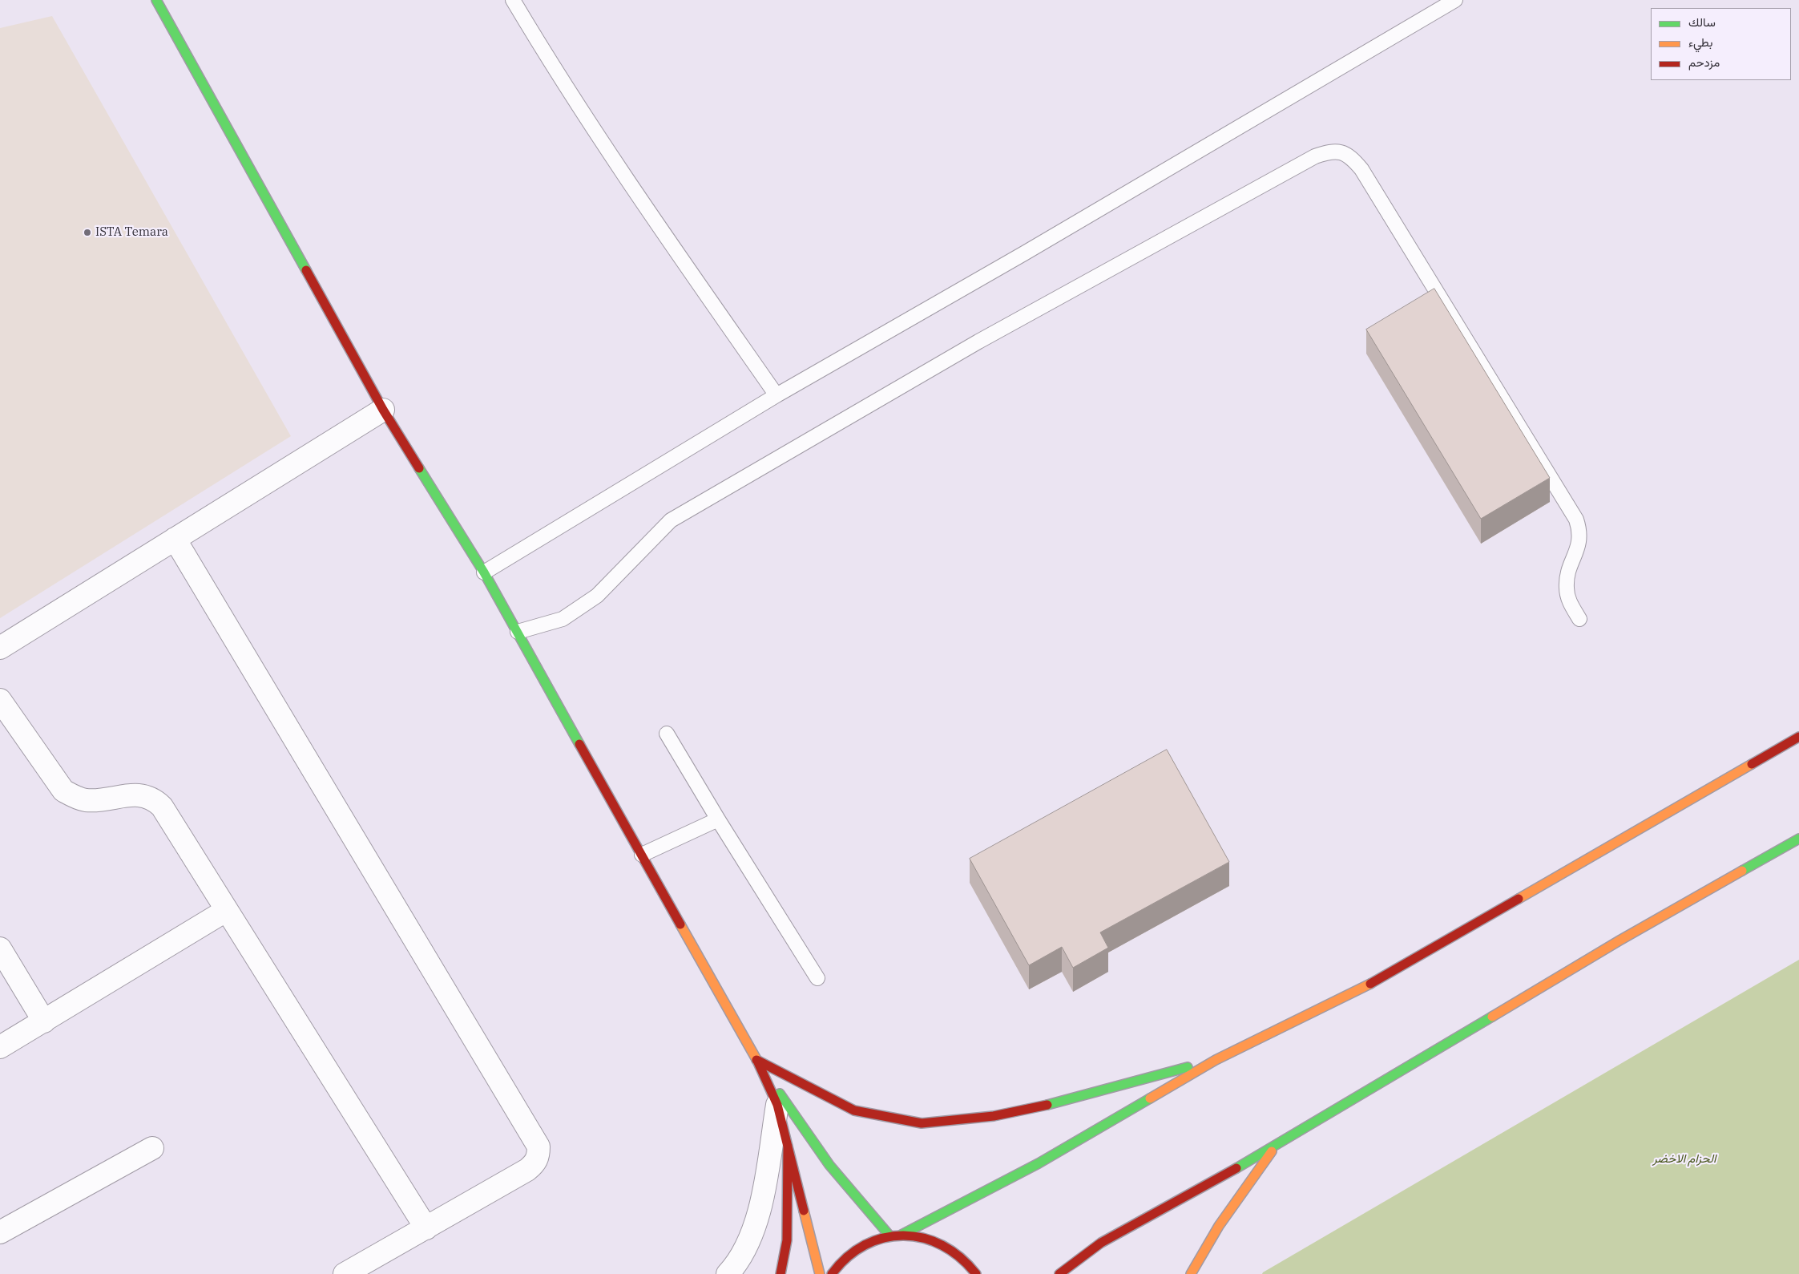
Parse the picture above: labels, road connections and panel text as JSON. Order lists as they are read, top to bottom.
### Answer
{
  "parks": ["الحزام الاخضر"],
  "places": ["ISTA Temara"],
  "legend": ["سالك", "بطيء", "مزدحم"]
}
